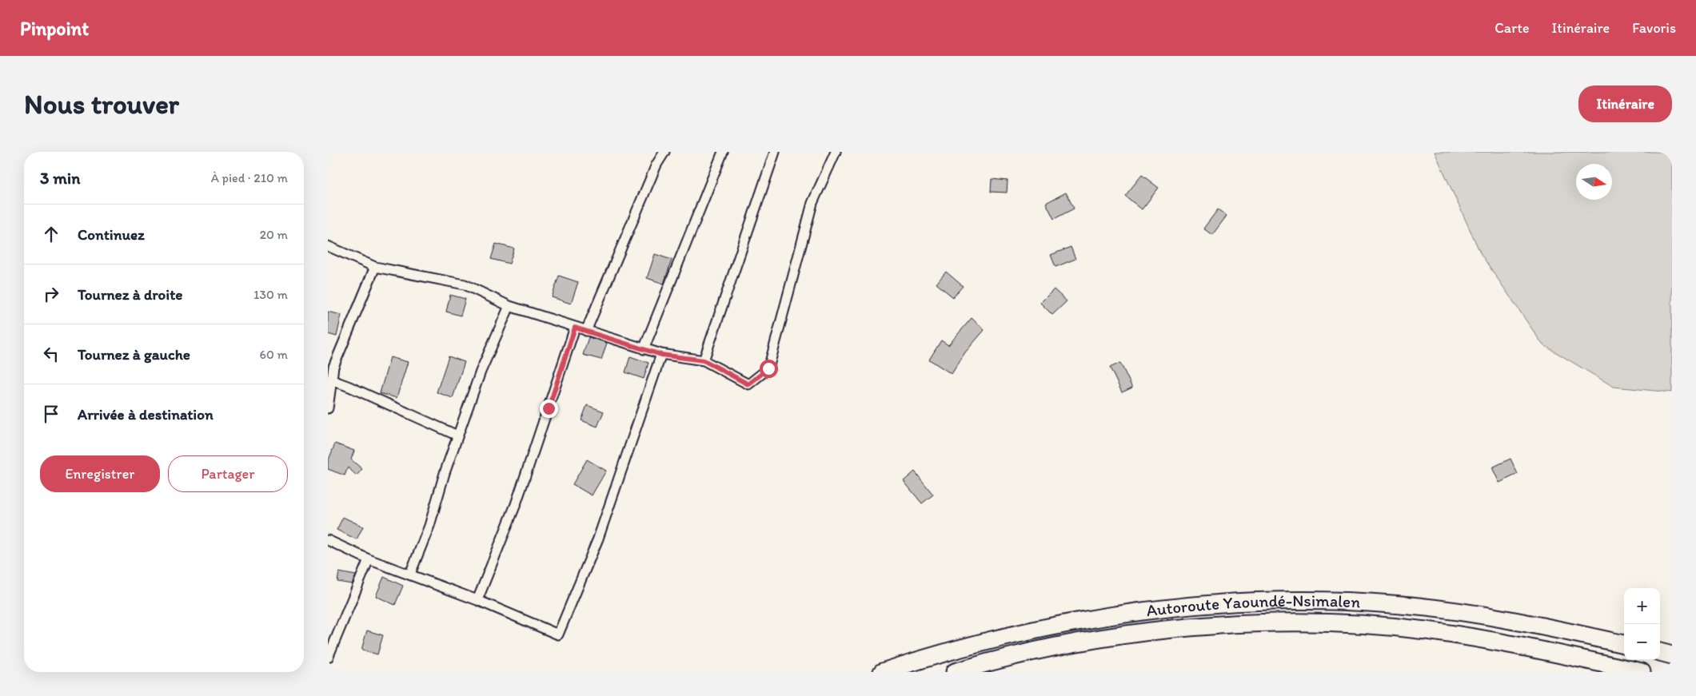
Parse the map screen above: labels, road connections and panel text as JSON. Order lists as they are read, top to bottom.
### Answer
{
  "streets": {
    "highway": ["Autoroute Yaoundé-Nsimalen"]
  },
  "north": "right",
  "page": {
    "header": "Pinpoint",
    "nav": ["Carte", "Itinéraire", "Favoris"],
    "buttons": [
      "Itinéraire",
      ["Enregistrer", "Partager"]
    ],
    "title": "Nous trouver",
    "heading": ["3 min", "À pied · 210 m"],
    "list": [
      ["Continuez", "20 m"],
      ["Tournez à droite", "130 m"],
      ["Tournez à gauche", "60 m"],
      "Arrivée à destination"
    ],
    "map_buttons": ["+", "−"]
  }
}
